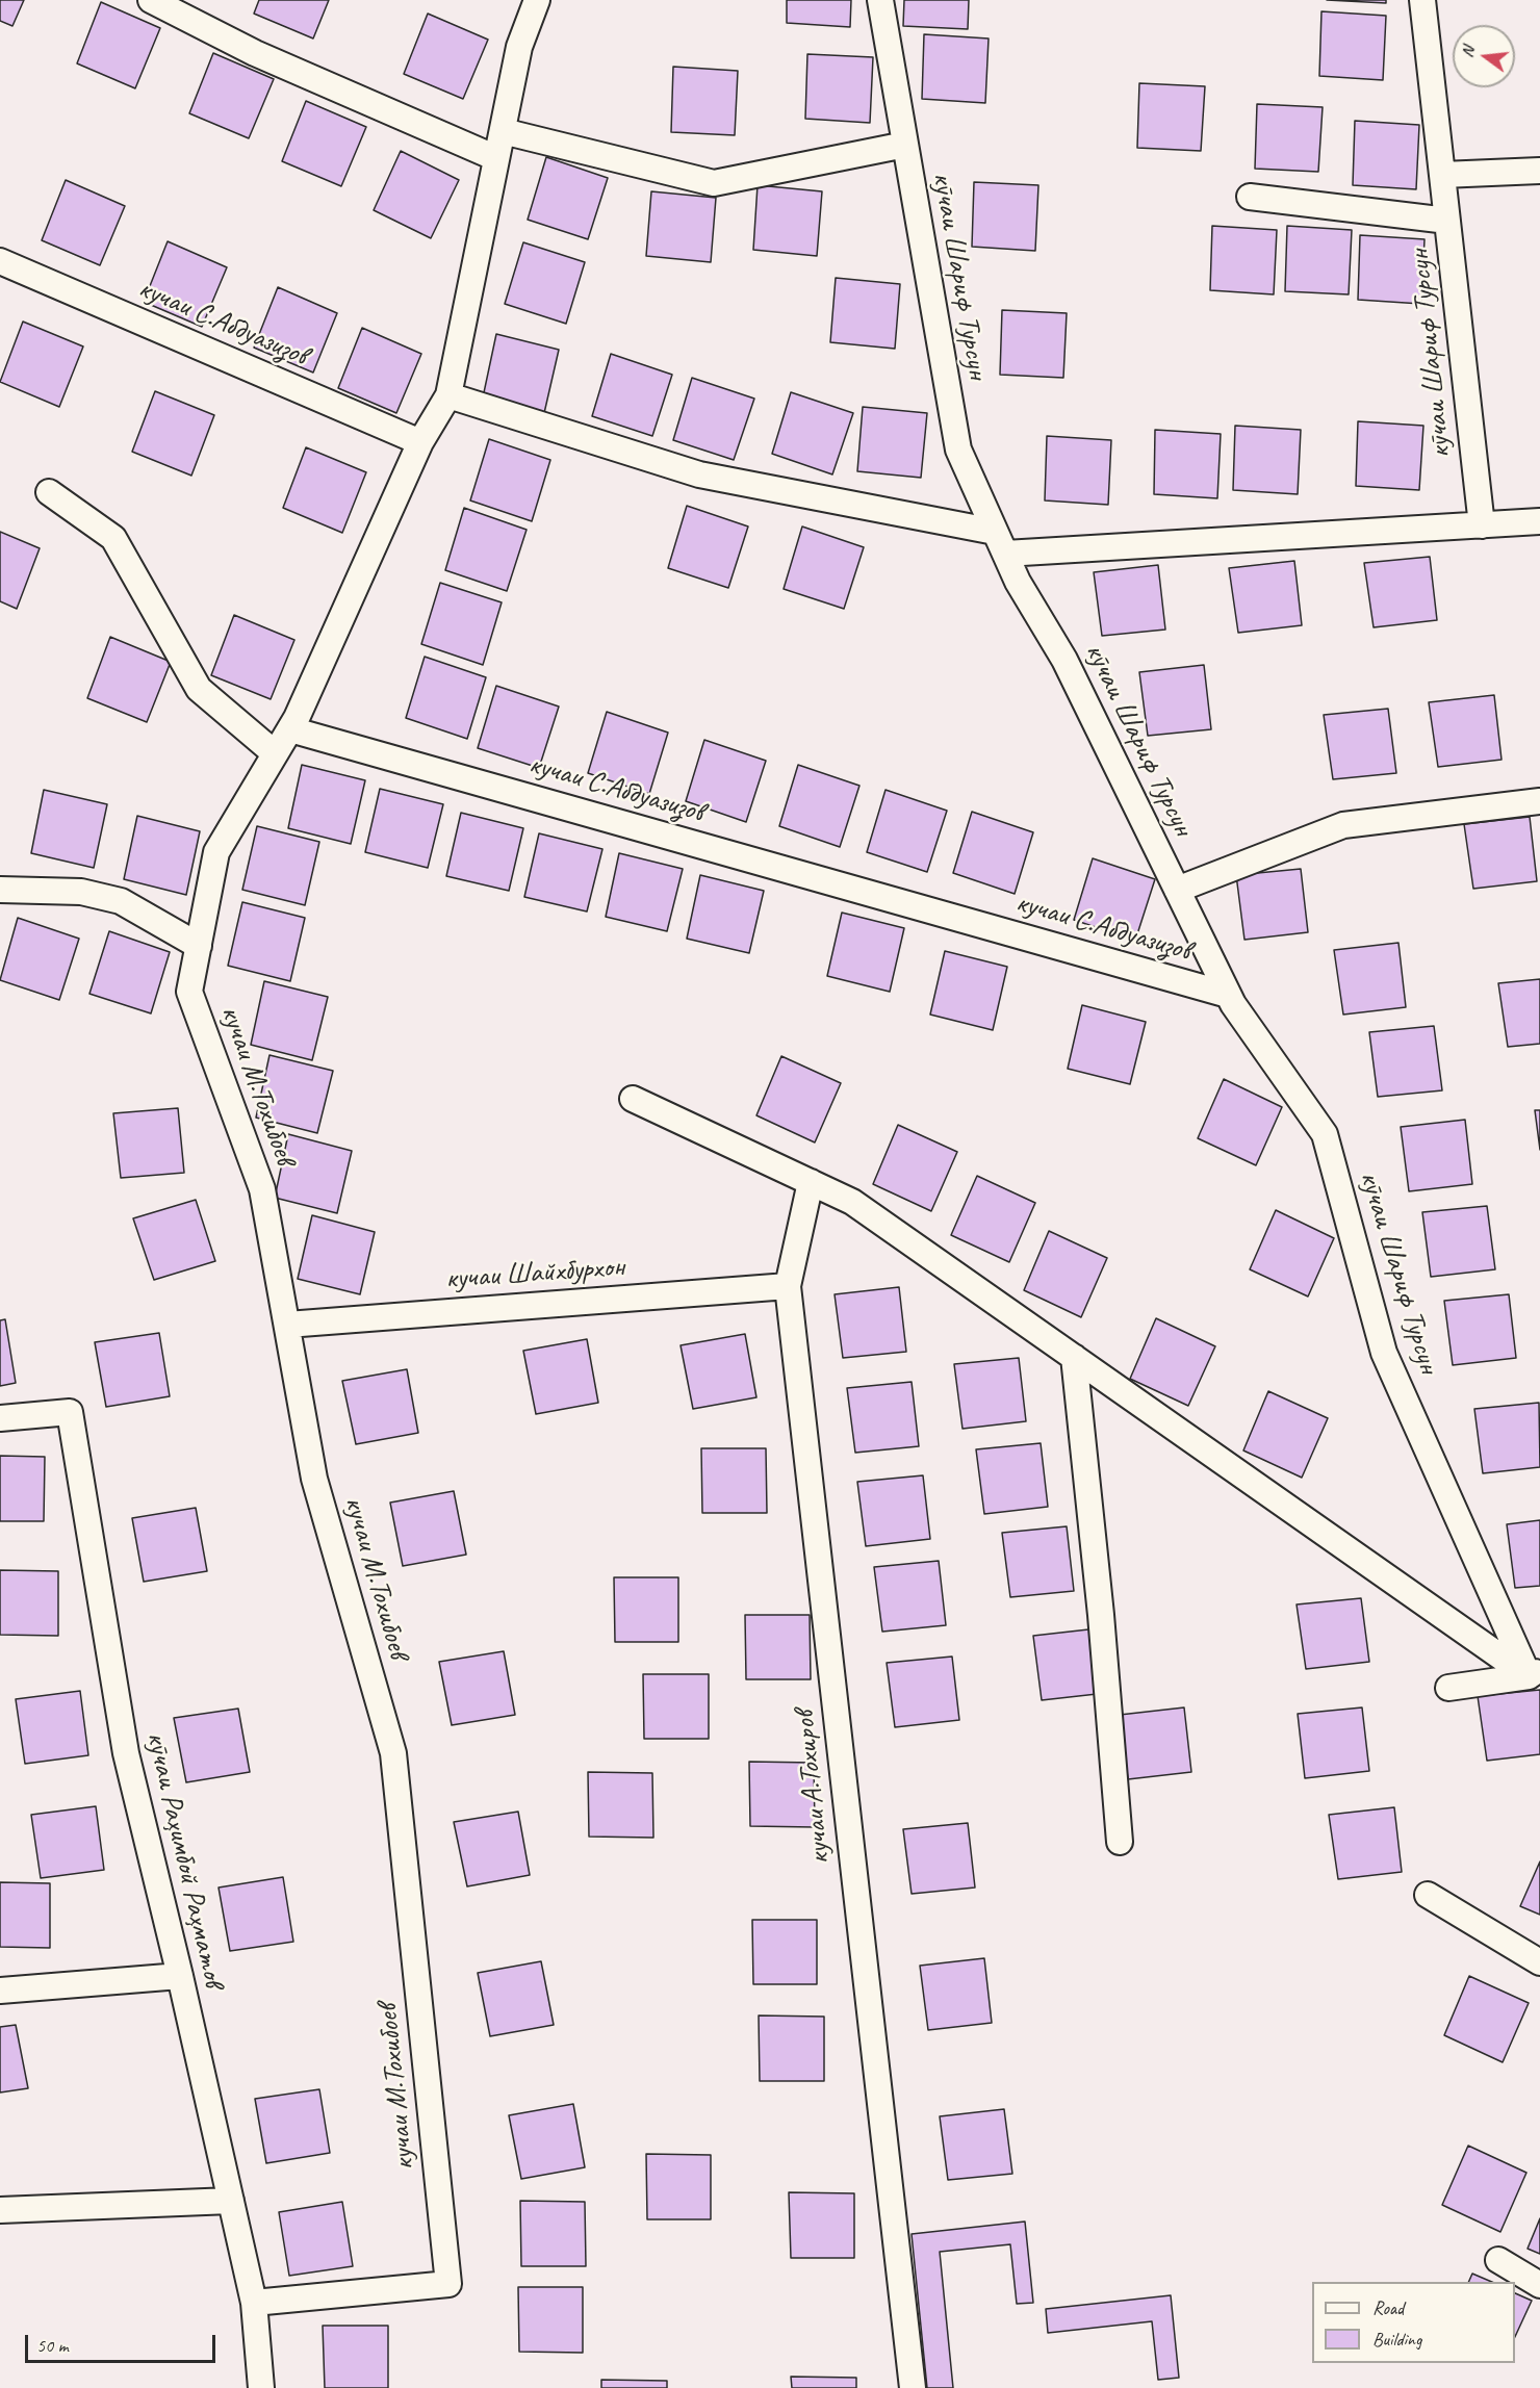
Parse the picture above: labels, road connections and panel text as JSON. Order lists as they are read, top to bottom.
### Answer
{
  "streets": {
    "street": [
      "кӯчаи Шариф Турсун",
      "кучаи С.Абдуазизов",
      "кучаи М.Тохибоев",
      "кучаи Шайхбурхон",
      "кучаи А.Тохиров",
      "кӯчаи Раҳимбой Раҳматов"
    ]
  },
  "crossings": [
    ["кӯчаи Шариф Турсун", "кучаи С.Абдуазизов"],
    ["кучаи С.Абдуазизов", "кучаи М.Тохибоев"],
    ["кучаи М.Тохибоев", "кучаи Шайхбурхон"],
    ["кучаи М.Тохибоев", "кӯчаи Раҳимбой Раҳматов"],
    ["кучаи Шайхбурхон", "кучаи А.Тохиров"]
  ],
  "legend": ["Road", "Building"],
  "scale_bar": "50 m",
  "north": "left"
}
